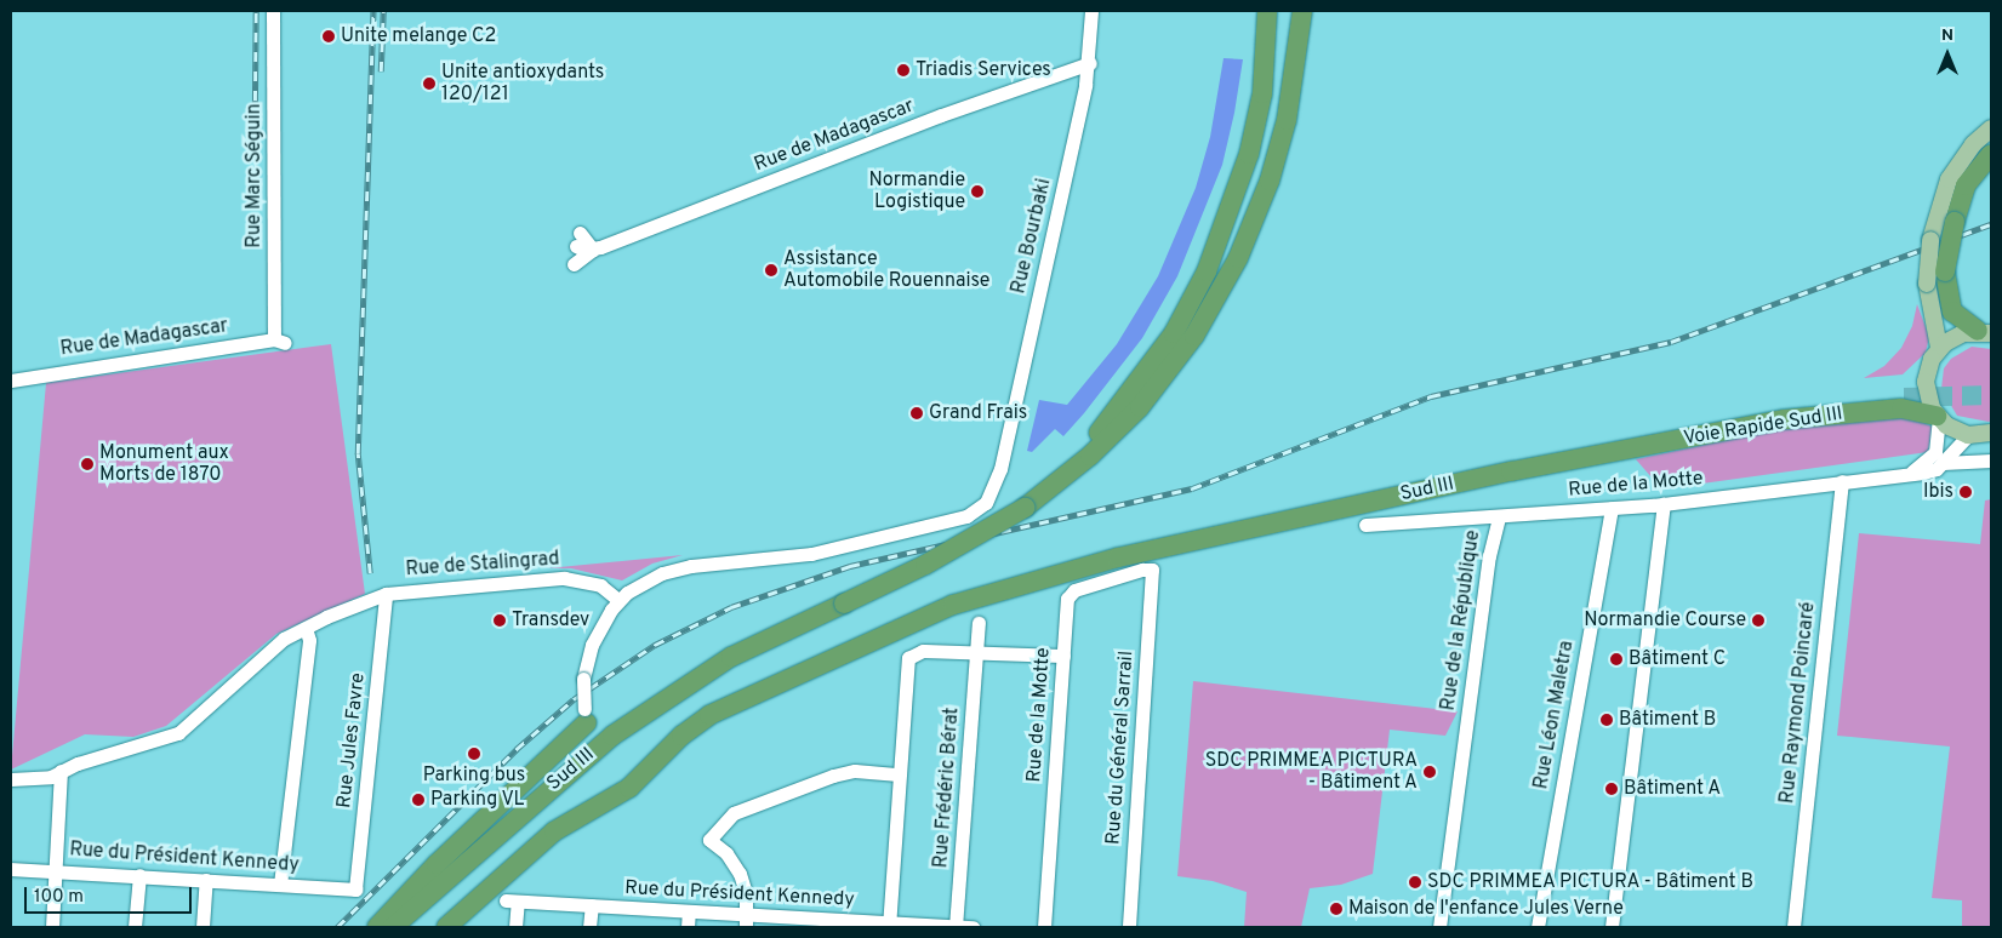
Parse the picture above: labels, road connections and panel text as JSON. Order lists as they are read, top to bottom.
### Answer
{
  "streets": {
    "highway": ["Voie Rapide Sud III", "Sud III"],
    "street": [
      "Rue de Madagascar",
      "Rue Marc Séguin",
      "Rue Bourbaki",
      "Rue de la Motte",
      "Rue de Stalingrad",
      "Rue de la République",
      "Rue Raymond Poincaré",
      "Rue Léon Maletra",
      "Rue Jules Favre",
      "Rue du Général Sarrail",
      "Rue Frédéric Bérat",
      "Rue du Président Kennedy"
    ]
  },
  "crossings": [
    ["Rue de Madagascar", "Rue Marc Séguin"],
    ["Rue de Madagascar", "Rue Bourbaki"],
    ["Rue Bourbaki", "Rue de Stalingrad"],
    ["Voie Rapide Sud III", "Rue de la Motte"],
    ["Voie Rapide Sud III", "Sud III"],
    ["Rue de la Motte", "Rue de la République"],
    ["Rue de la Motte", "Rue Raymond Poincaré"],
    ["Rue de la Motte", "Rue Léon Maletra"],
    ["Rue de la Motte", "Rue du Général Sarrail"],
    ["Rue de Stalingrad", "Rue Jules Favre"],
    ["Rue Jules Favre", "Rue du Président Kennedy"],
    ["Rue Frédéric Bérat", "Rue du Président Kennedy"]
  ],
  "places": [
    "Unite melange C2",
    "Triadis Services",
    "Unite antioxydants 120/121",
    "Normandie Logistique",
    "Assistance Automobile Rouennaise",
    "Grand Frais",
    "Monument aux Morts de 1870",
    "Ibis",
    "Transdev",
    "Normandie Course",
    "Bâtiment C",
    "Bâtiment B",
    "Parking bus",
    "SDC PRIMMEA PICTURA - Bâtiment A",
    "Bâtiment A",
    "Parking VL",
    "SDC PRIMMEA PICTURA - Bâtiment B",
    "Maison de l'enfance Jules Verne"
  ],
  "scale_bar": "100 m",
  "north": "top"
}
